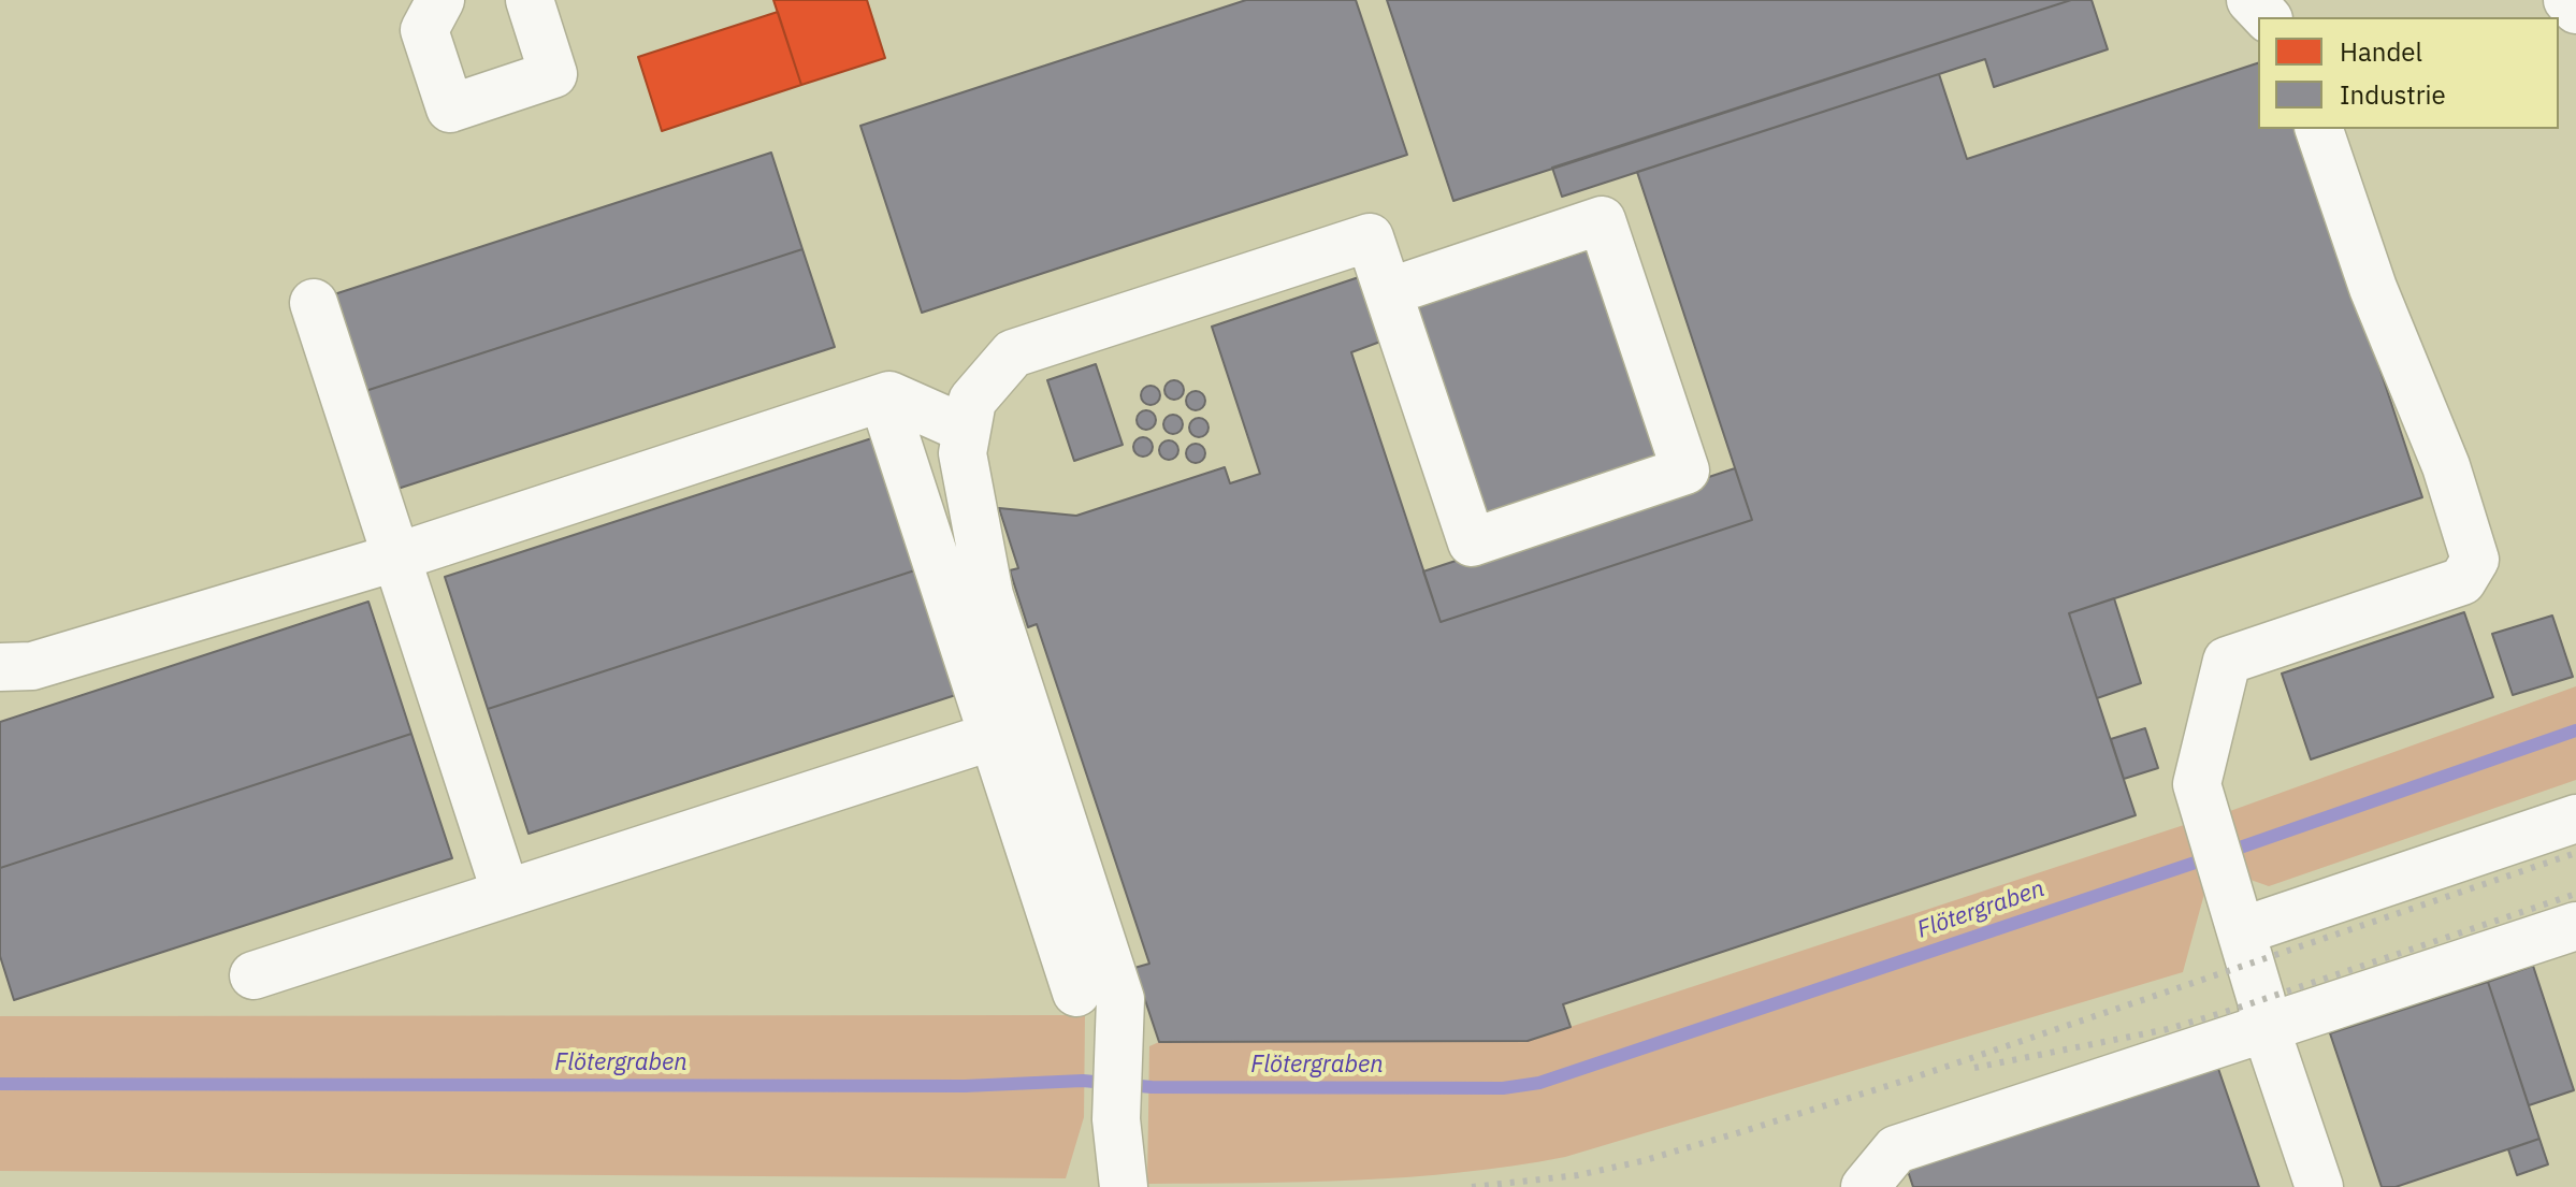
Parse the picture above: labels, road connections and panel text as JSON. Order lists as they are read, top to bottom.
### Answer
{
  "water": ["Flötergraben"],
  "legend": ["Handel", "Industrie"]
}
